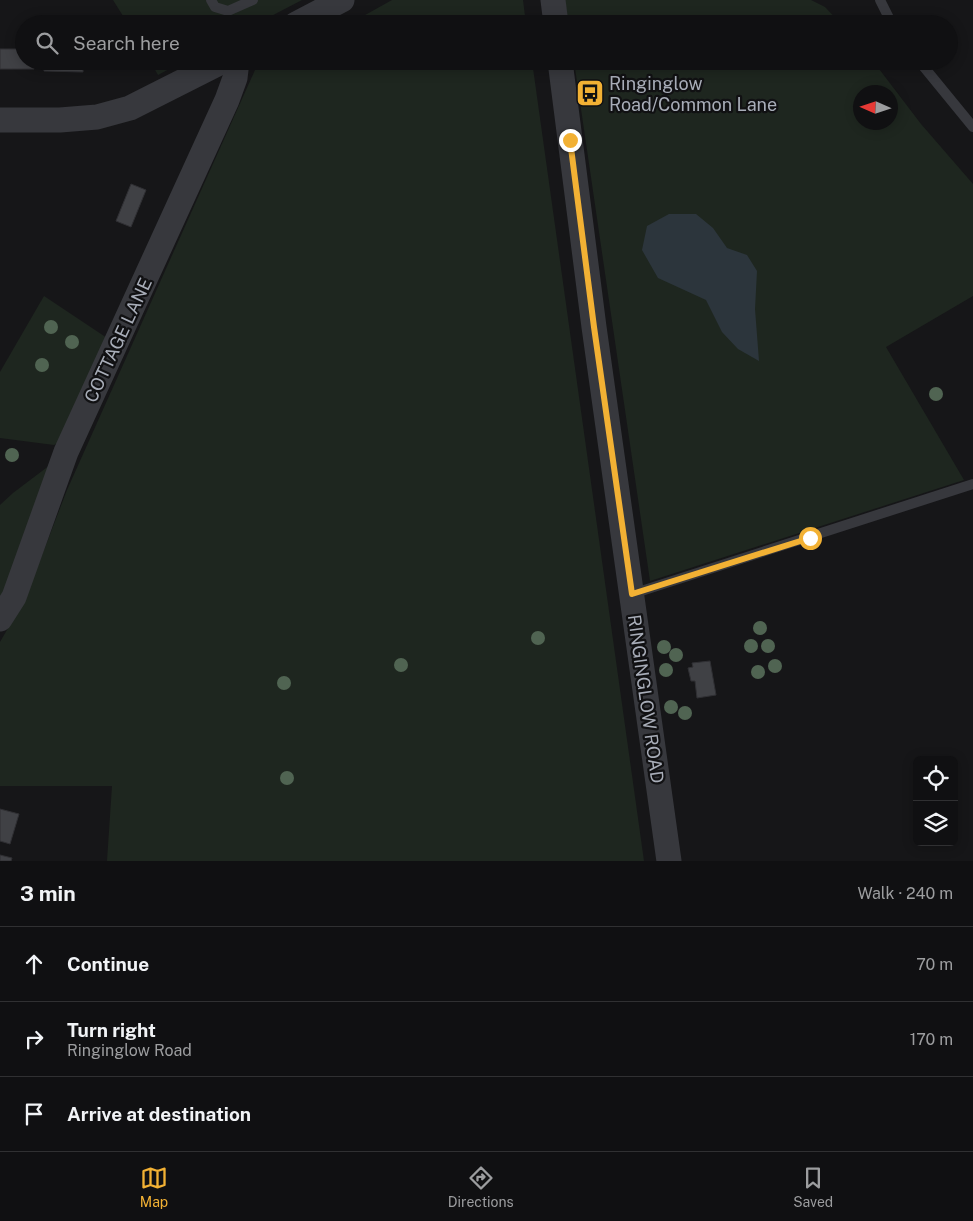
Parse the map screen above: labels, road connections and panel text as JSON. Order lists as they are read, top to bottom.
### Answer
{
  "streets": {
    "street": ["COTTAGE LANE", "RINGINGLOW ROAD"]
  },
  "places": {
    "bus stop": ["Ringinglow Road/Common Lane"]
  },
  "north": "left",
  "page": {
    "search": "Search here",
    "heading": ["3 min", "Walk · 240 m"],
    "list": [
      ["Continue", "70 m"],
      ["Turn right", "Ringinglow Road", "170 m"],
      "Arrive at destination"
    ],
    "nav": ["Map", "Directions", "Saved"]
  }
}
